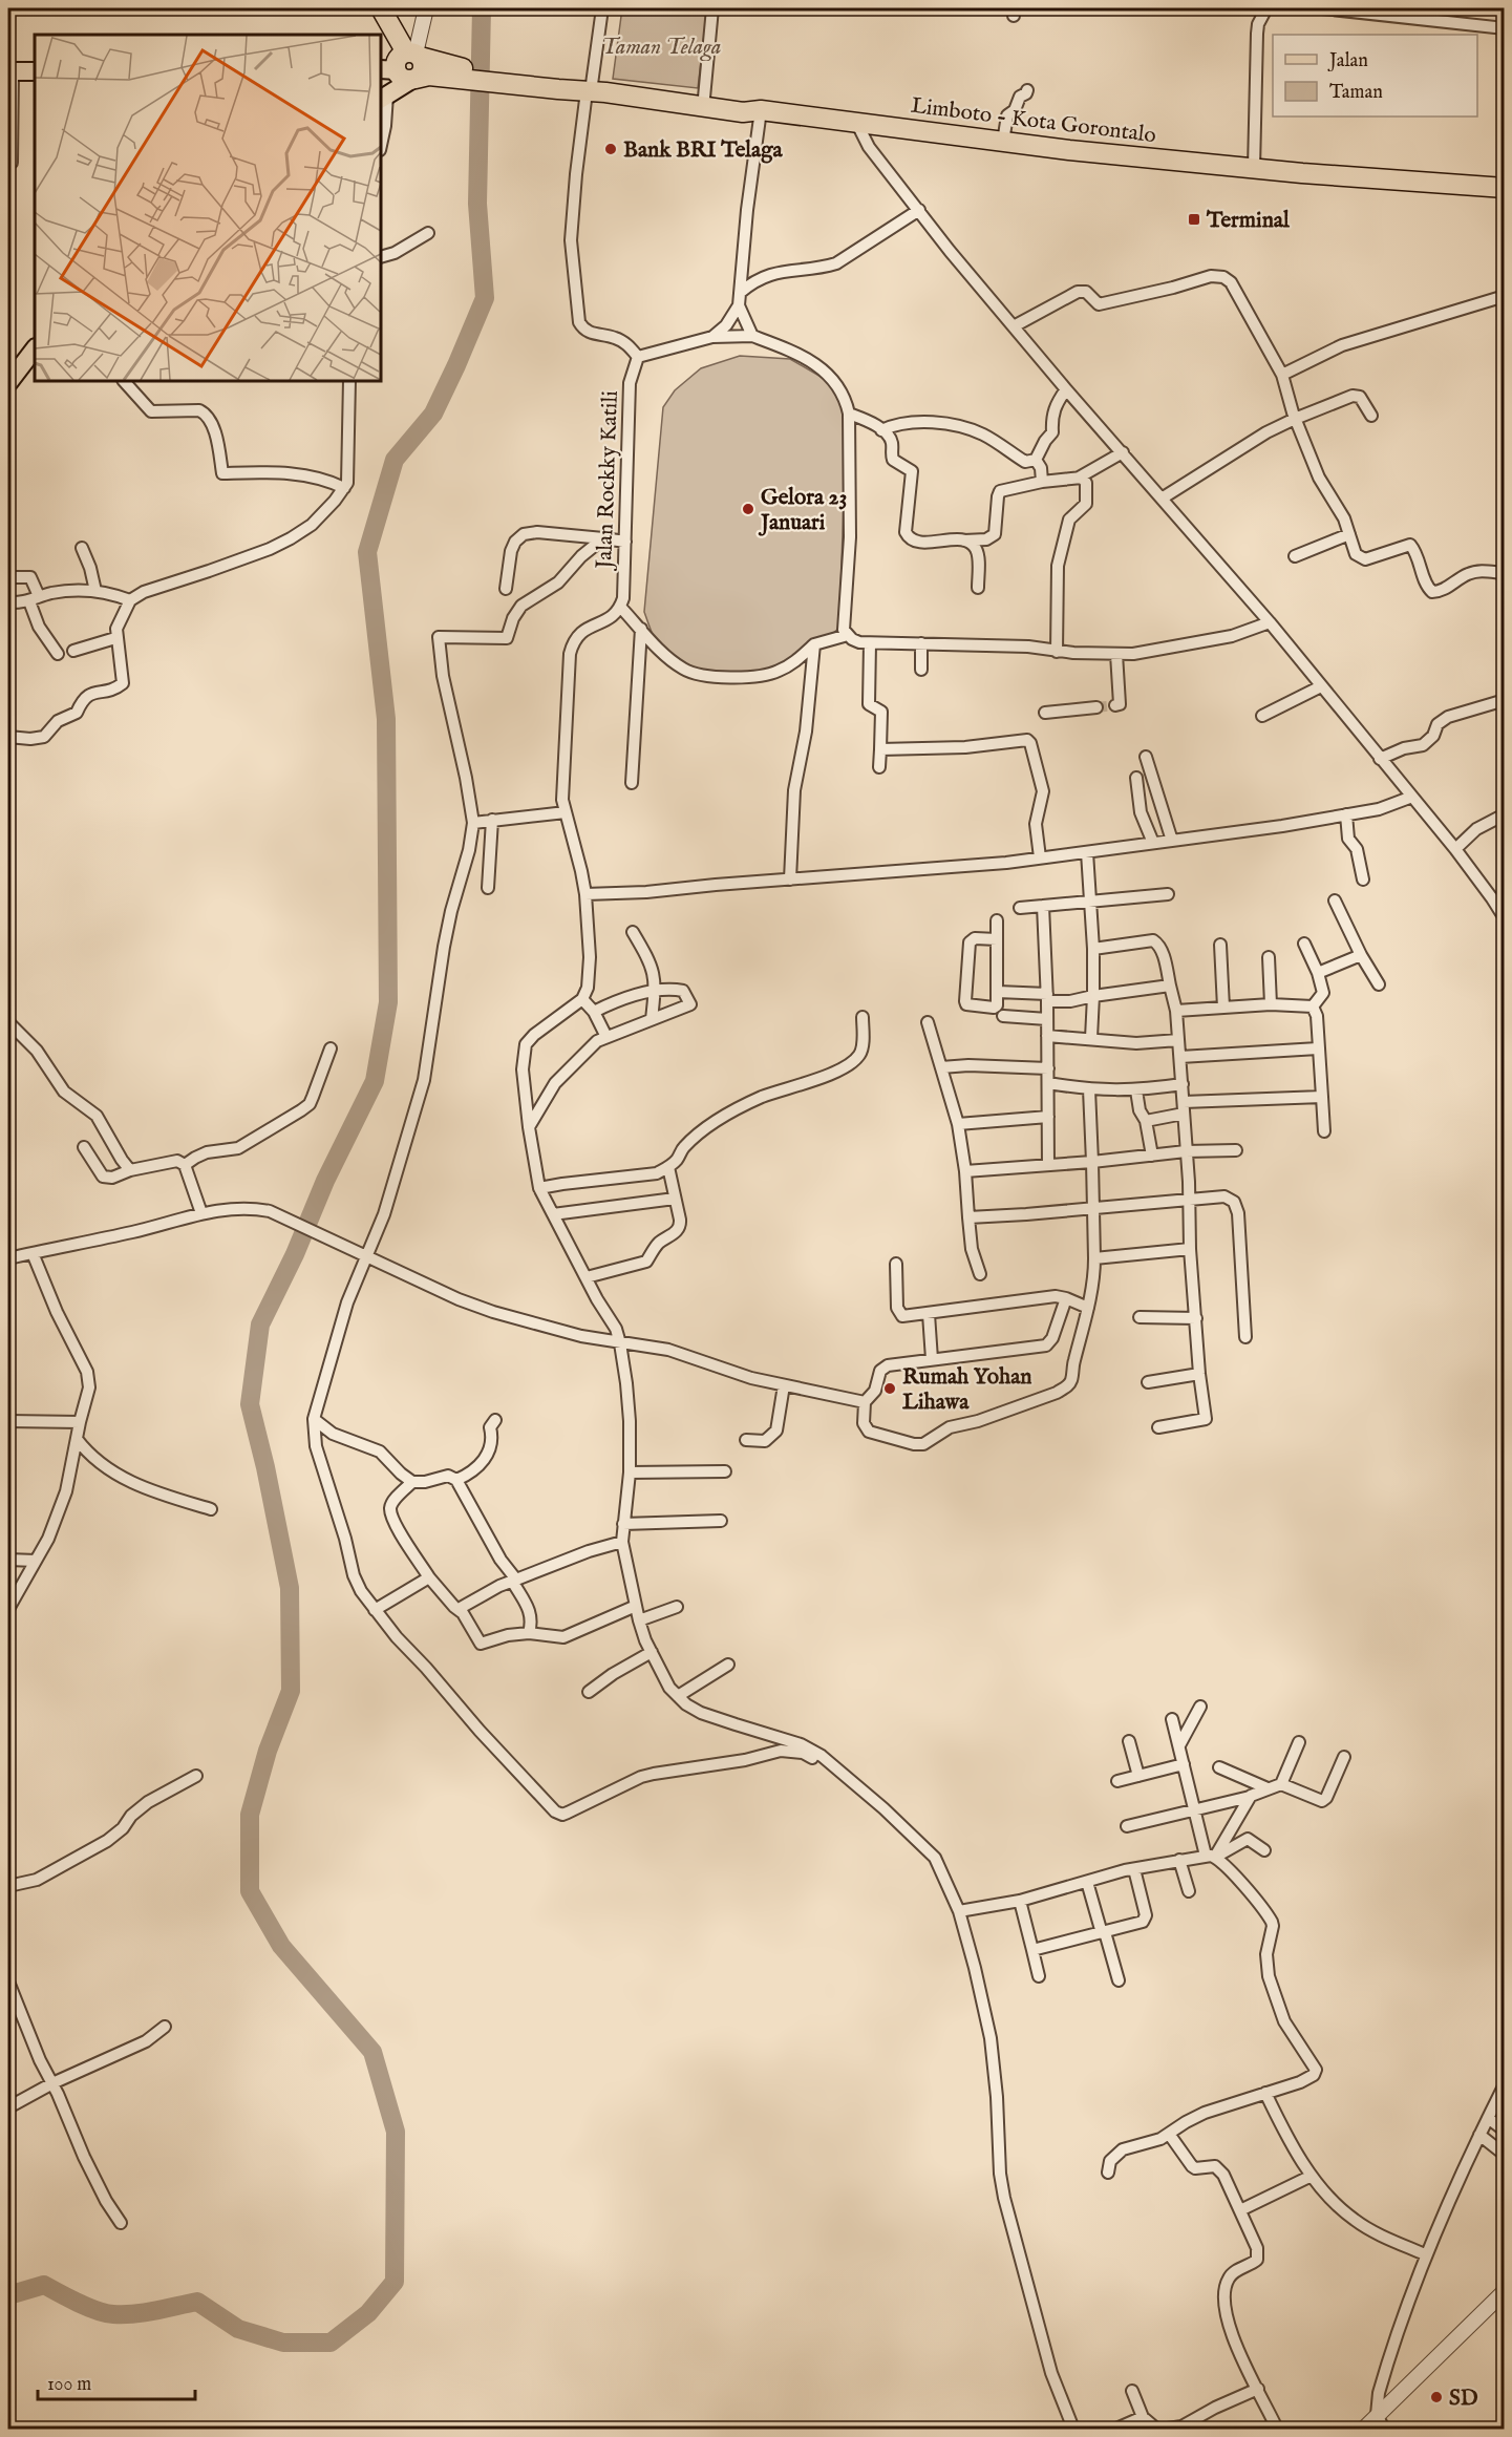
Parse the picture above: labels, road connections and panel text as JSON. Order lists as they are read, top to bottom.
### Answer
{
  "streets": {
    "highway": ["Limboto - Kota Gorontalo"],
    "street": ["Jalan Rockky Katili"]
  },
  "parks": ["Taman Telaga"],
  "places": {
    "other": [
      "Bank BRI Telaga",
      "Gelora 23 Januari",
      "Rumah Yohan Lihawa",
      "SD"
    ],
    "transit": ["Terminal"]
  },
  "legend": ["Jalan", "Taman"],
  "scale_bar": "100 m"
}
